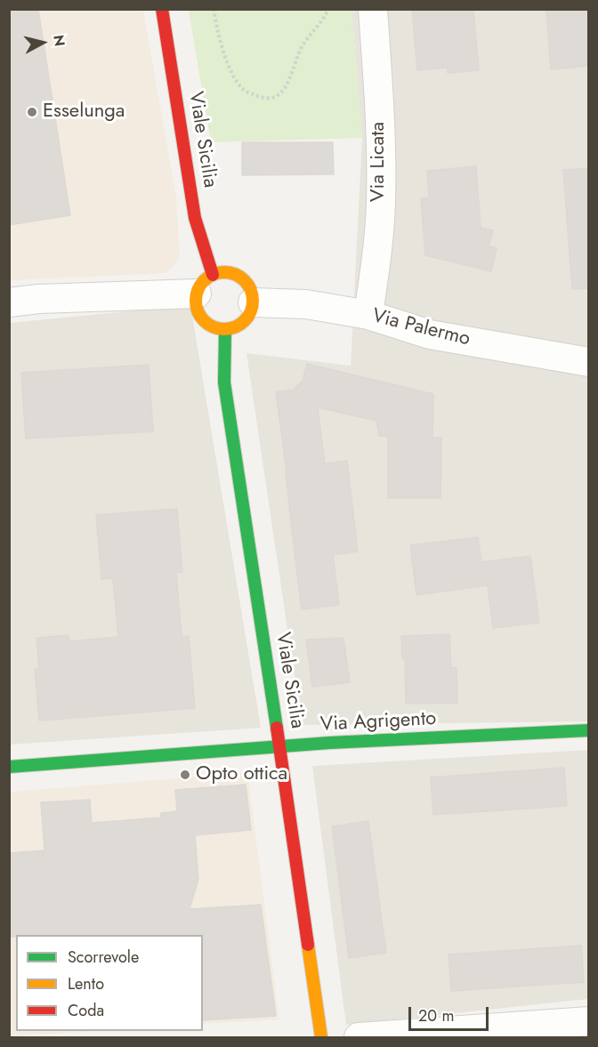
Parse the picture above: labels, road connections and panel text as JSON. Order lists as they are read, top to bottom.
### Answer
{
  "streets": {
    "street": [
      "Viale Sicilia",
      "Via Licata",
      "Via Palermo",
      "Via Agrigento"
    ]
  },
  "crossings": [
    ["Viale Sicilia", "Via Palermo"],
    ["Viale Sicilia", "Via Agrigento"],
    ["Via Licata", "Via Palermo"]
  ],
  "places": ["Esselunga", "Opto ottica"],
  "legend": ["Scorrevole", "Lento", "Coda"],
  "scale_bar": "20 m",
  "north": "right"
}
